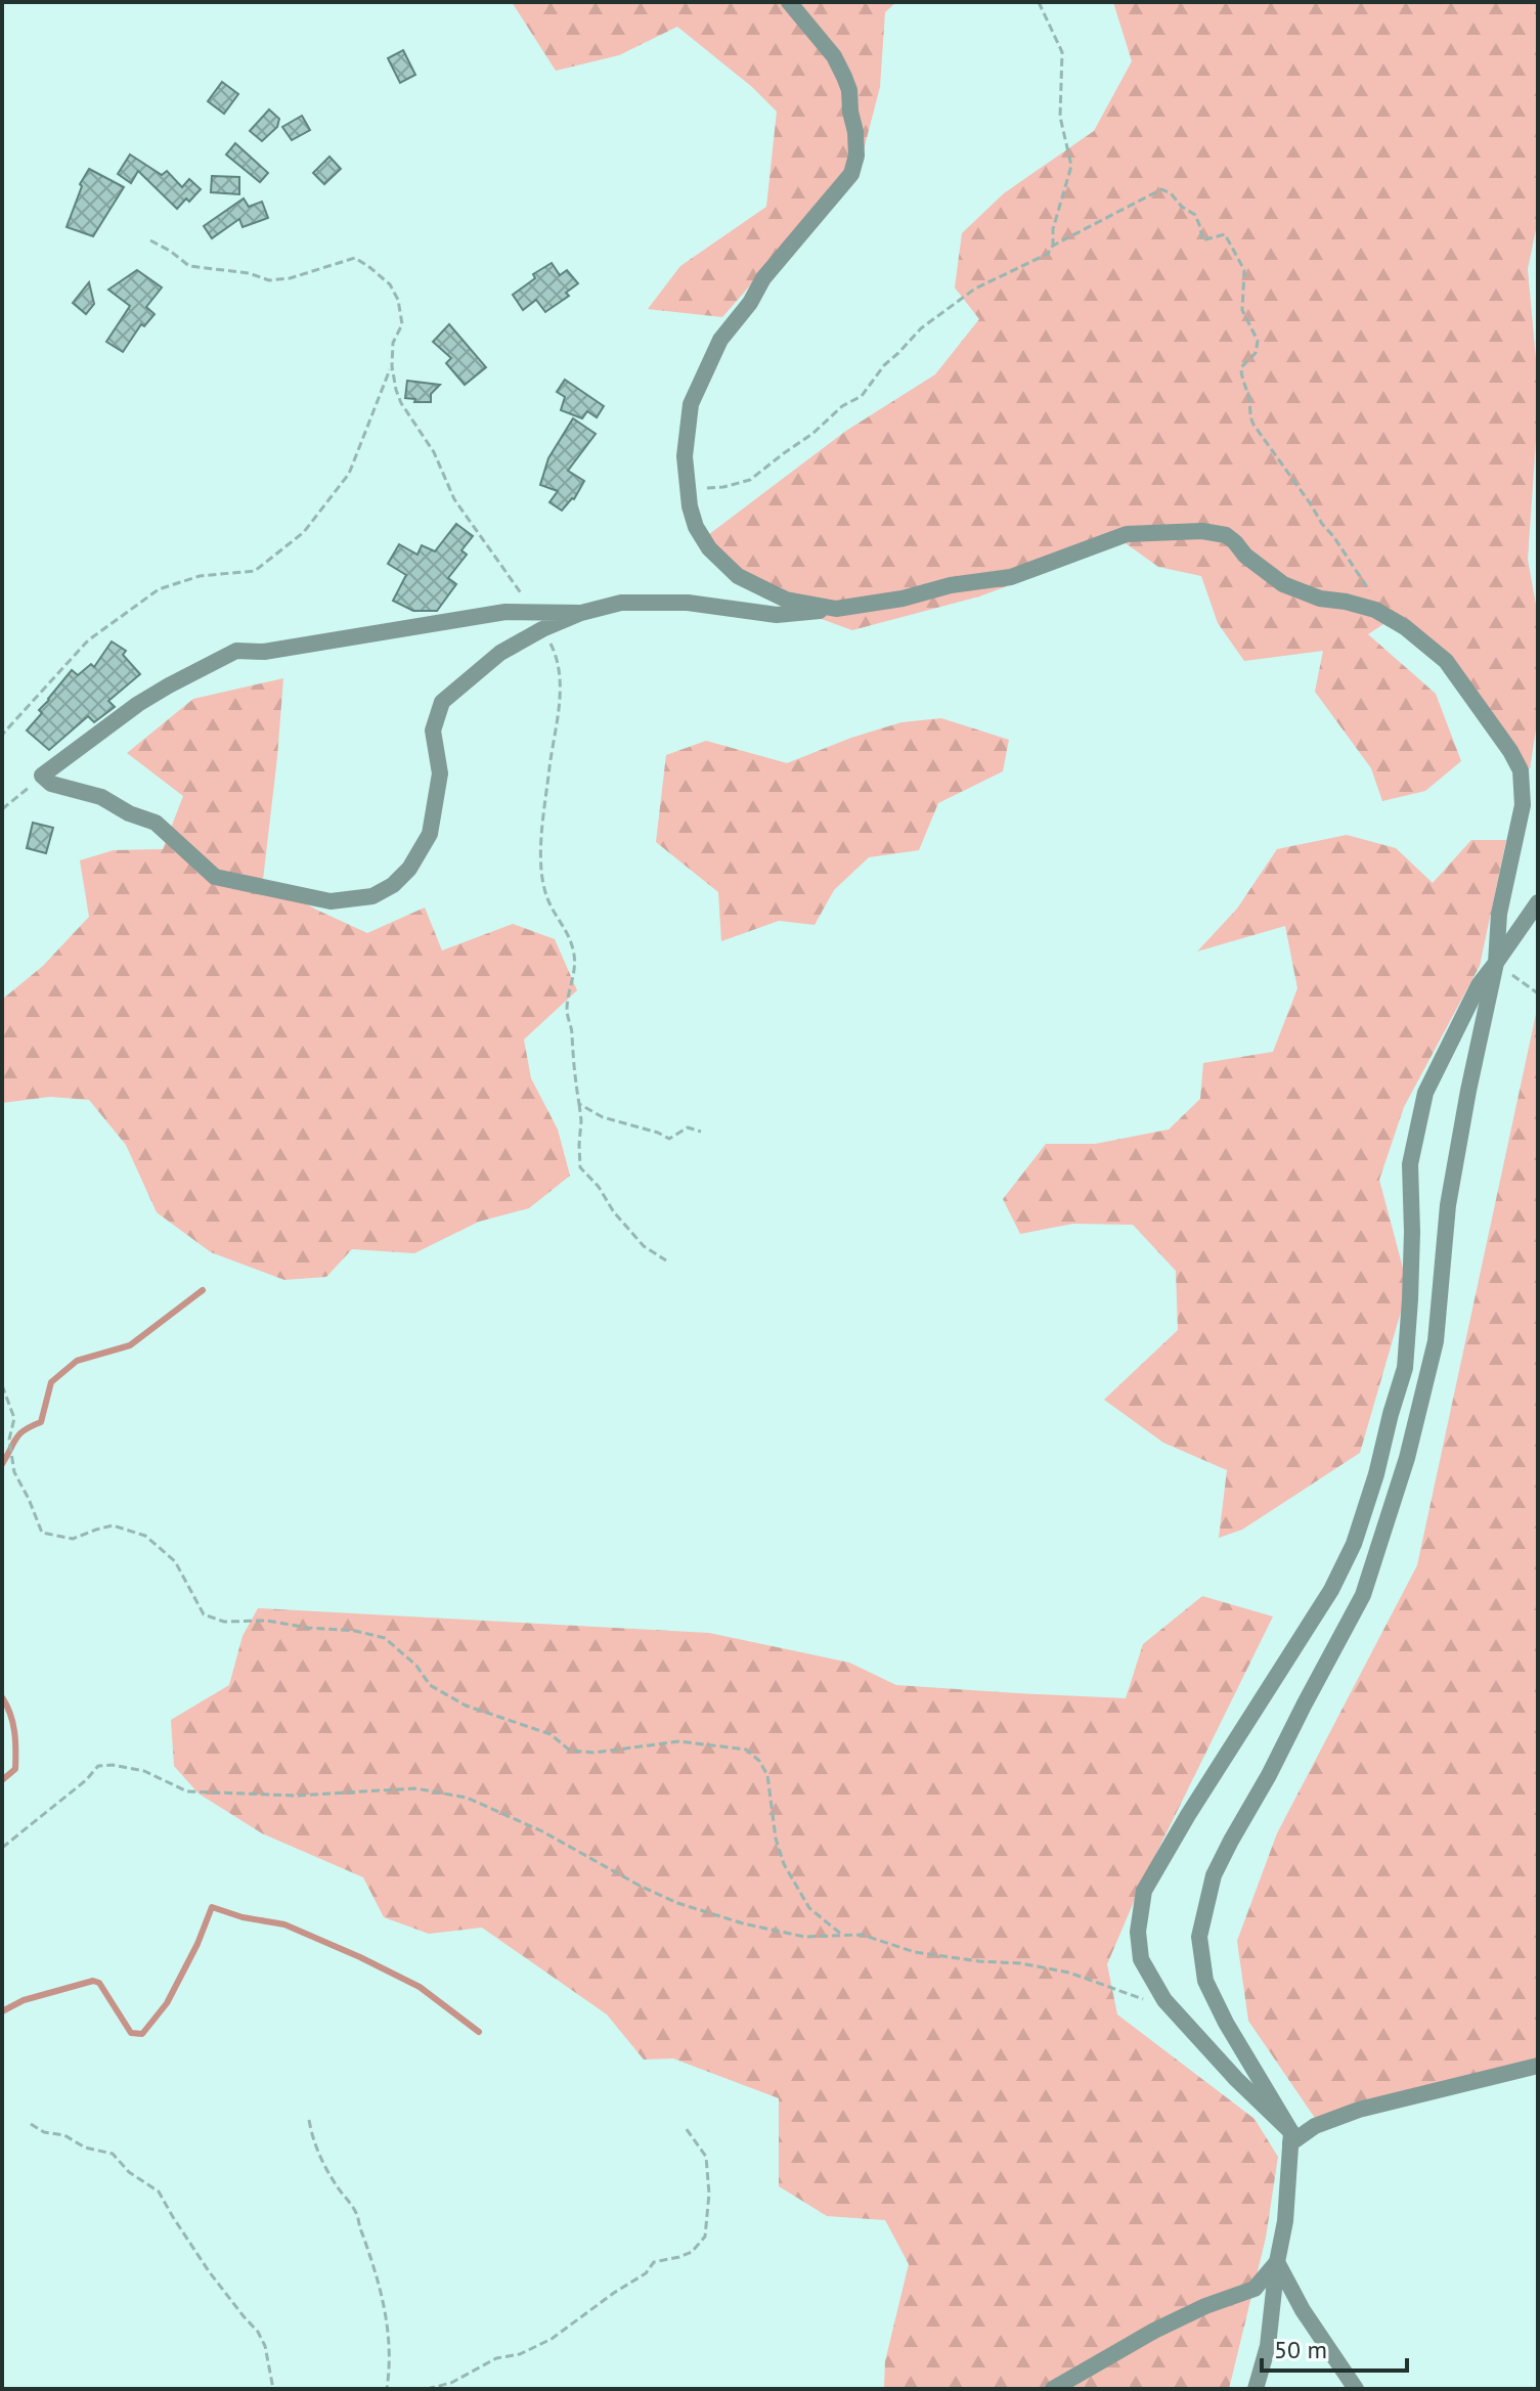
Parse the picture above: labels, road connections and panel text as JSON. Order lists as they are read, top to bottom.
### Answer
{
  "scale_bar": "50 m"
}
